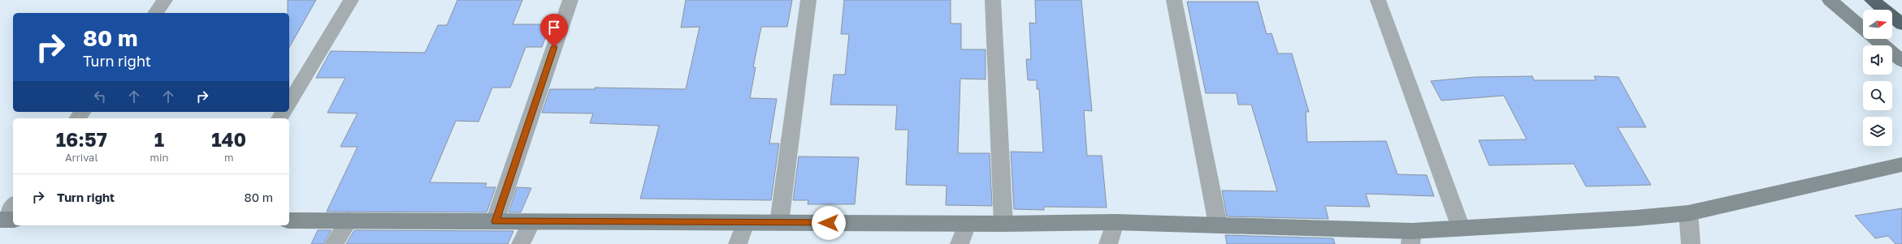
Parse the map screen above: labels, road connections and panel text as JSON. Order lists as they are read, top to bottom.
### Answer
{
  "north": "right",
  "page": {
    "turn": ["80 m", "Turn right"],
    "eta": [
      "16:57",
      "Arrival",
      "1",
      "min",
      "140",
      "m"
    ],
    "list": [
      {
        "name": "Turn right",
        "value": "80 m"
      }
    ]
  }
}
